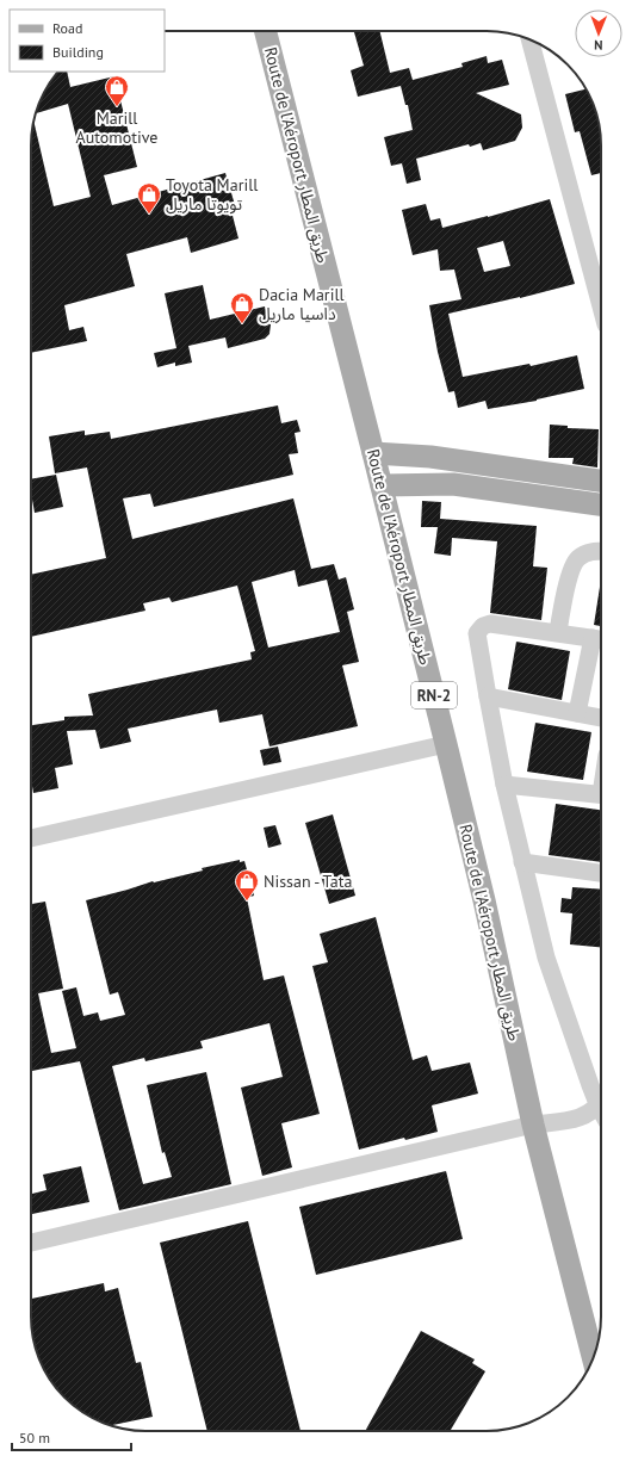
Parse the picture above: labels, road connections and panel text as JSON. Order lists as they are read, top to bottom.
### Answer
{
  "streets": {
    "main road": ["Route de l'Aéroport طريق المطار", "RN-2"]
  },
  "places": {
    "shop": [
      "Marill Automotive",
      "Toyota Marill تويوتا ماريل",
      "Dacia Marill داسيا ماريل",
      "Nissan - Tata"
    ]
  },
  "legend": ["Road", "Building"],
  "scale_bar": "50 m",
  "north": "bottom"
}
